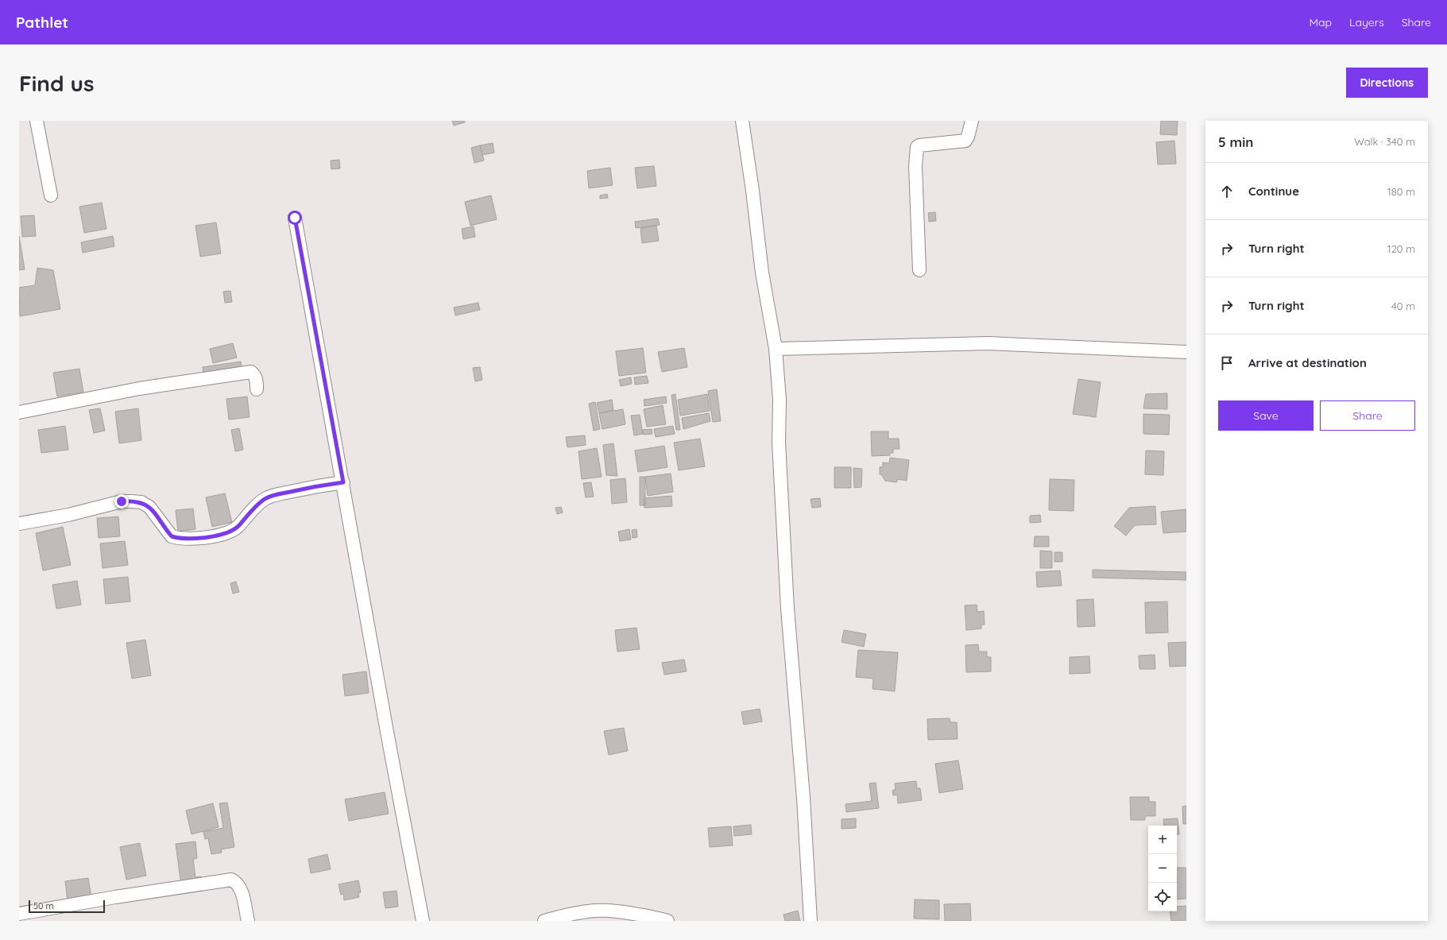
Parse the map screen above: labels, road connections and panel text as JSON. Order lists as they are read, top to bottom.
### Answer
{
  "scale_bar": "50 m",
  "page": {
    "header": "Pathlet",
    "nav": ["Map", "Layers", "Share"],
    "buttons": [
      "Directions",
      ["Save", "Share"]
    ],
    "title": "Find us",
    "heading": ["5 min", "Walk · 340 m"],
    "list": [
      ["Continue", "180 m"],
      ["Turn right", "120 m"],
      ["Turn right", "40 m"],
      "Arrive at destination"
    ],
    "map_buttons": ["+", "−"],
    "scale": "50 m"
  }
}
